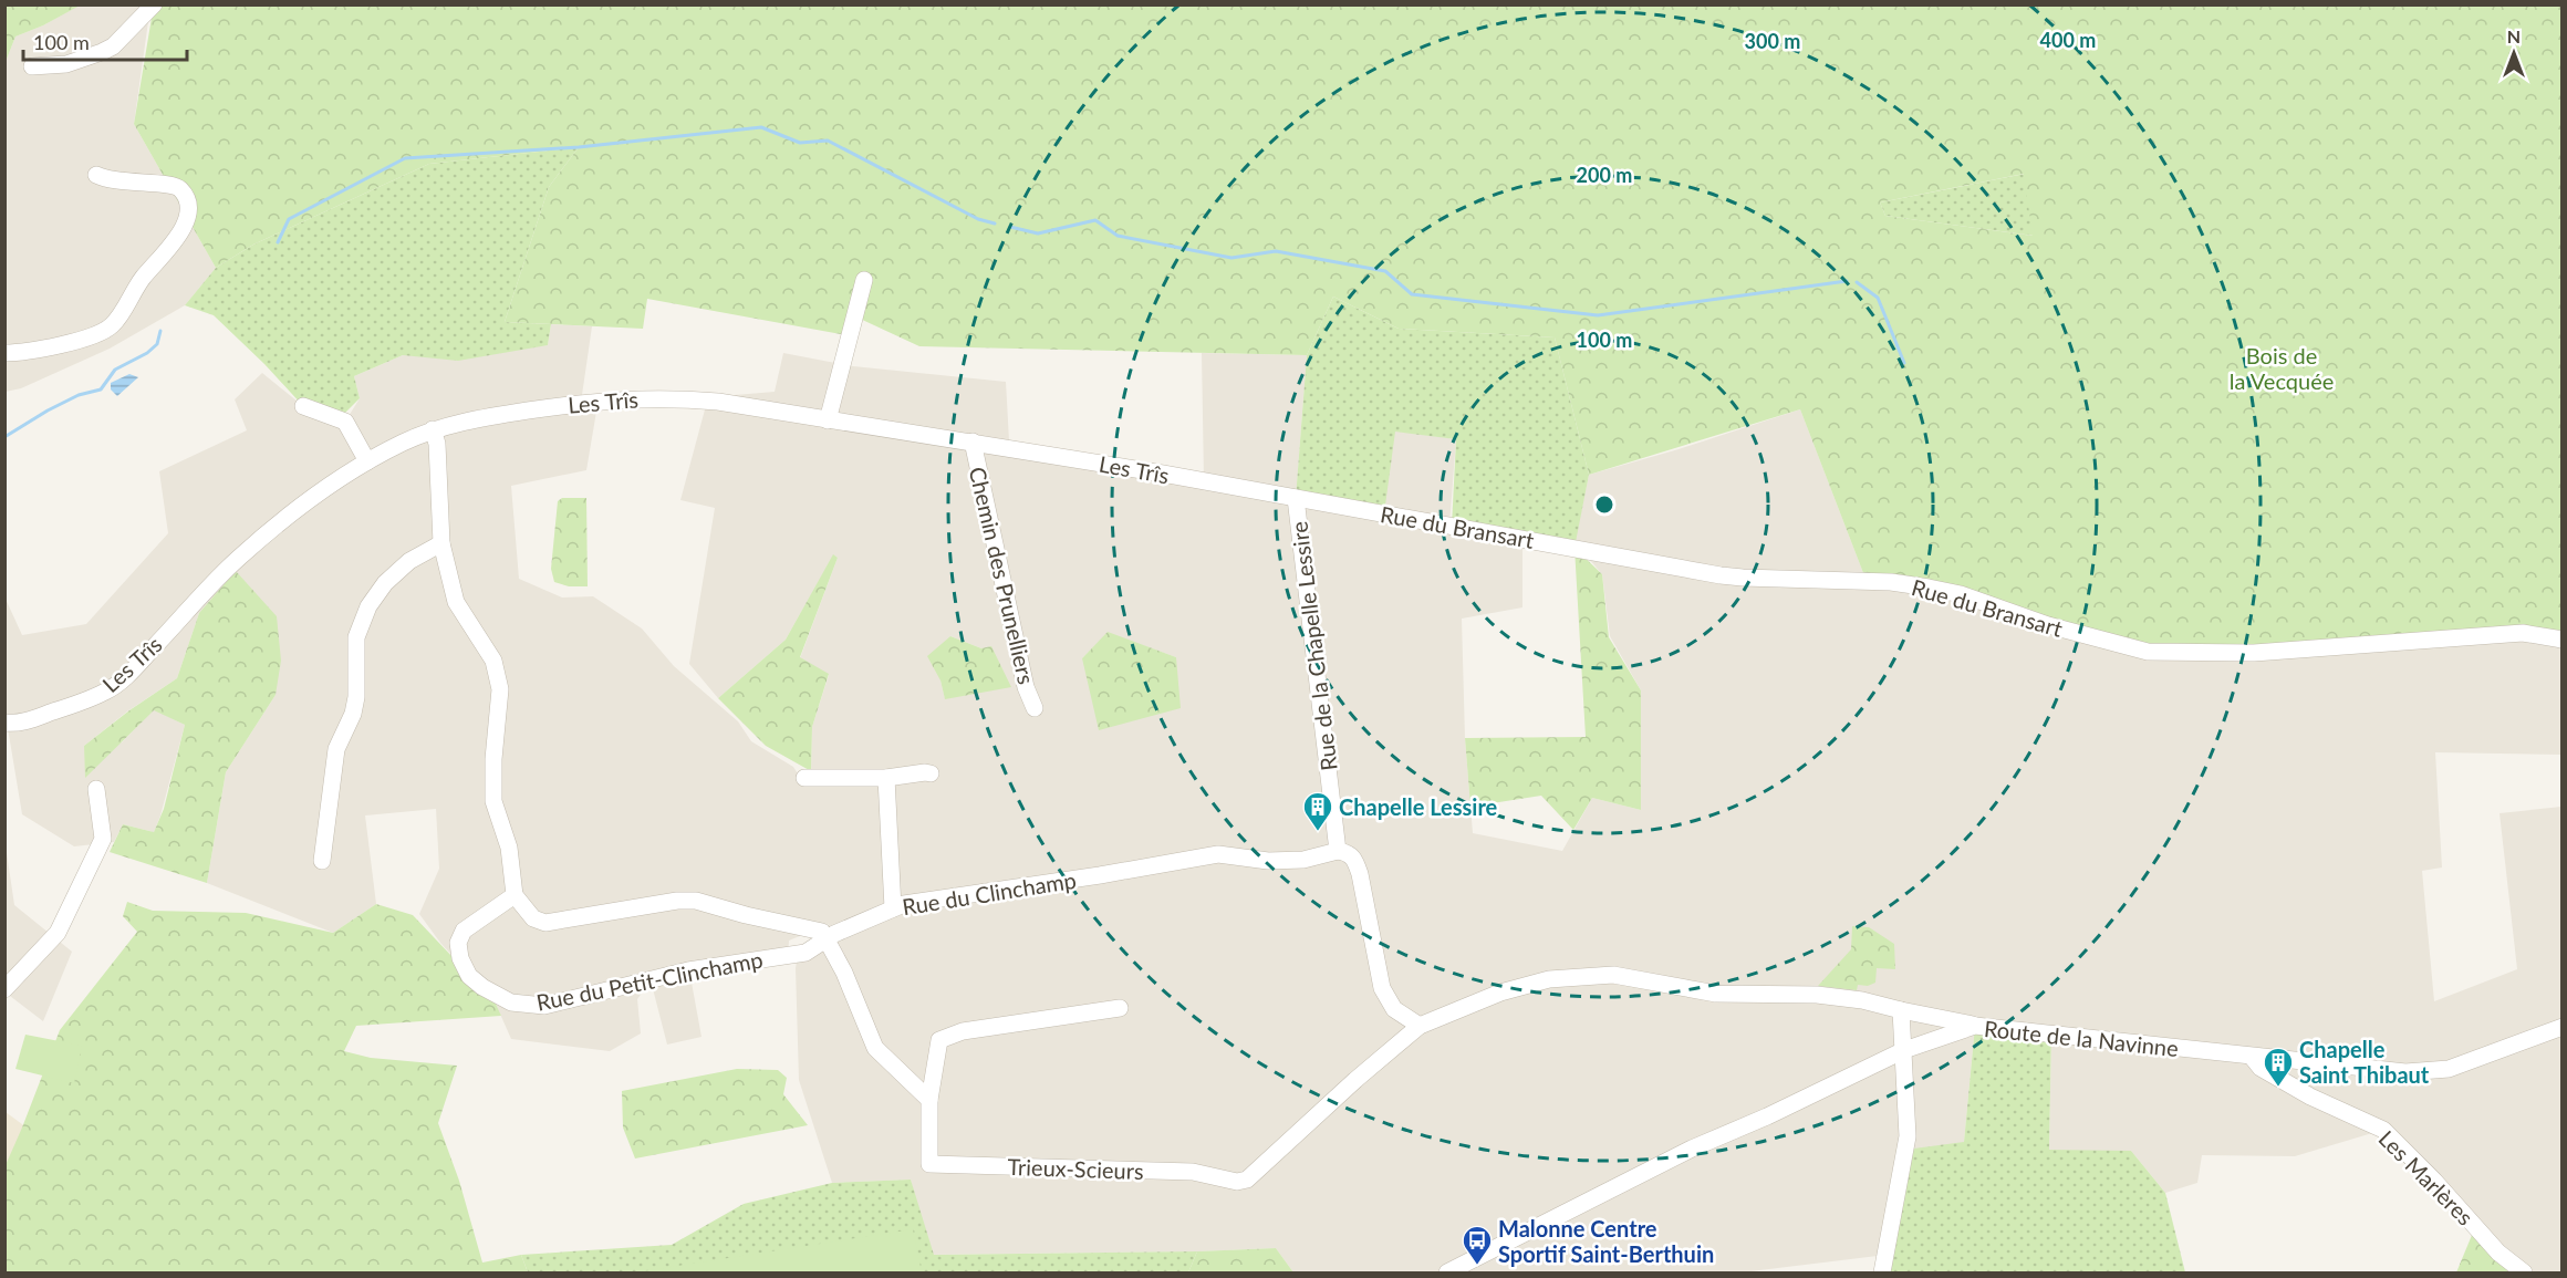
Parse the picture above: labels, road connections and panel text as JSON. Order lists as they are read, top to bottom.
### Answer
{
  "streets": {
    "street": [
      "Les Trîs",
      "Rue du Bransart",
      "Chemin des Prunelliers",
      "Rue de la Chapelle Lessire",
      "Rue du Clinchamp",
      "Rue du Petit-Clinchamp",
      "Route de la Navinne",
      "Trieux-Scieurs",
      "Les Marlères"
    ]
  },
  "crossings": [
    ["Les Trîs", "Rue du Bransart"],
    ["Les Trîs", "Chemin des Prunelliers"],
    ["Les Trîs", "Rue de la Chapelle Lessire"],
    ["Rue du Bransart", "Rue de la Chapelle Lessire"],
    ["Rue de la Chapelle Lessire", "Rue du Clinchamp"],
    ["Rue du Clinchamp", "Rue du Petit-Clinchamp"],
    ["Route de la Navinne", "Les Marlères"]
  ],
  "parks": ["Bois de la Vecquée"],
  "places": {
    "building": ["Chapelle Lessire", "Chapelle Saint Thibaut"],
    "bus stop": ["Malonne Centre Sportif Saint-Berthuin"]
  },
  "scale_bar": "100 m",
  "north": "top",
  "rings": [
    "400 m",
    "300 m",
    "200 m",
    "100 m"
  ]
}
